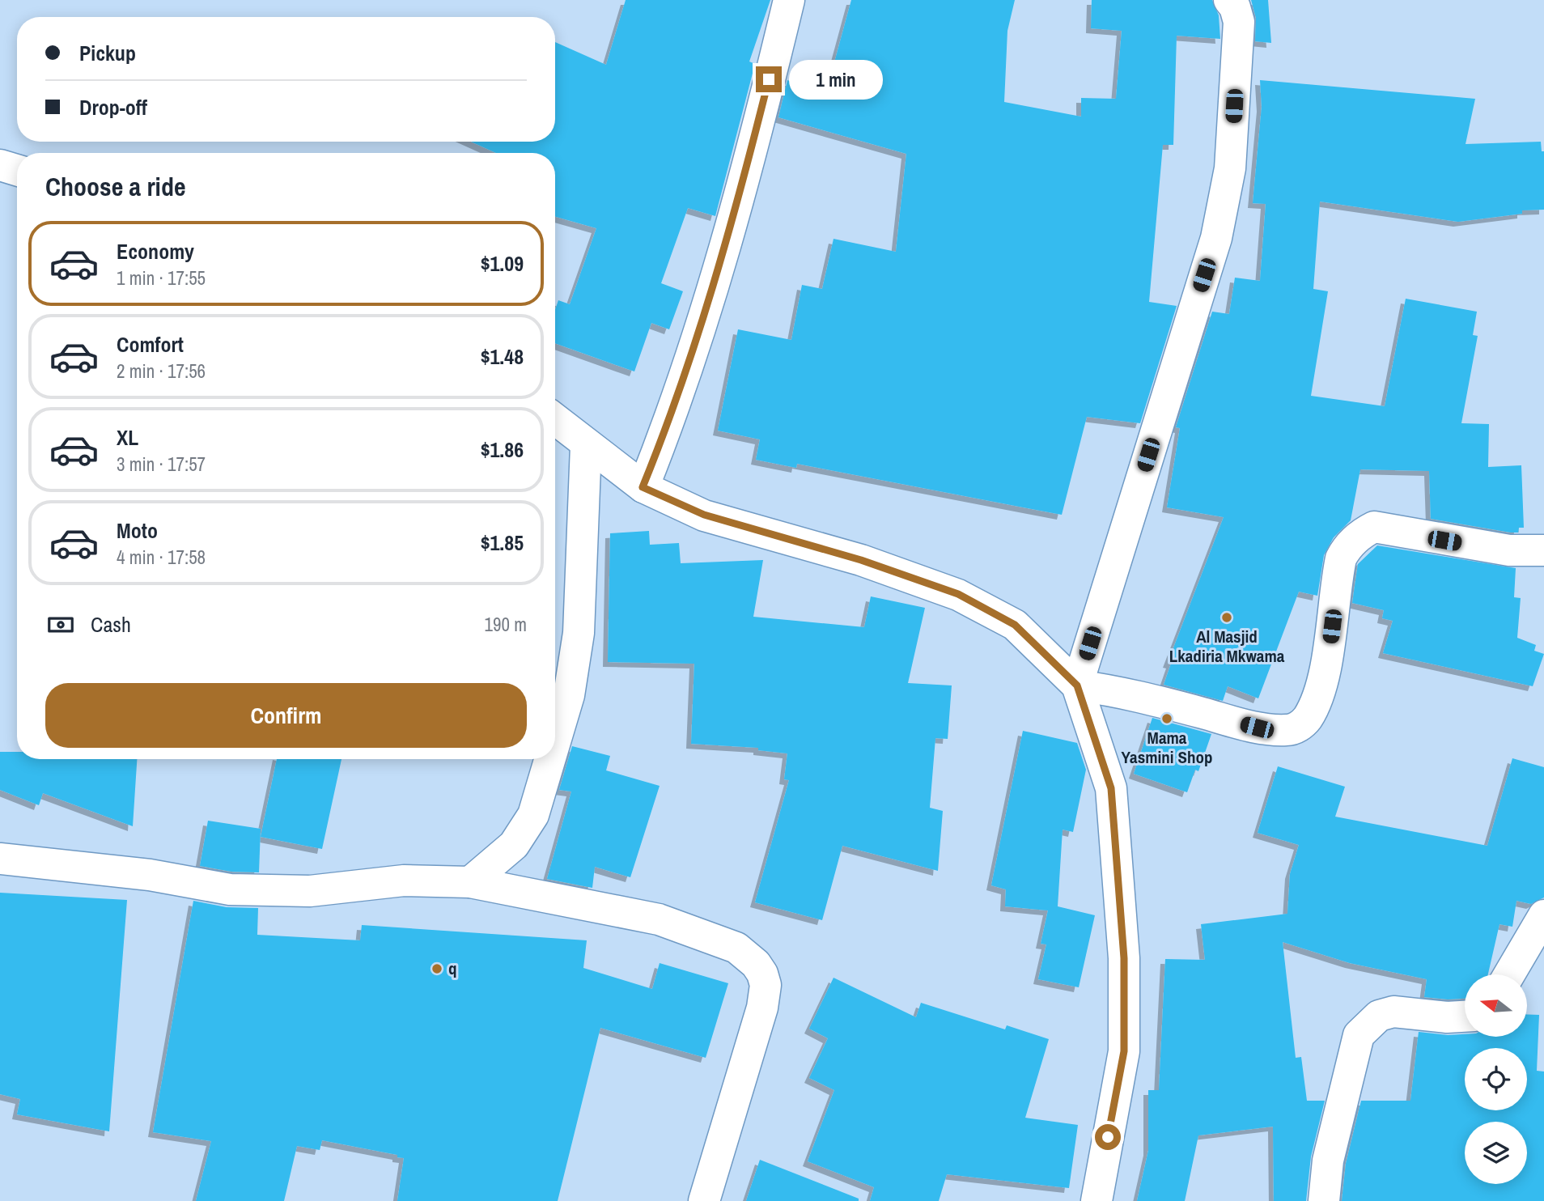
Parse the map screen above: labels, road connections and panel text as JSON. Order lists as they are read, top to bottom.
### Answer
{
  "places": ["Al Masjid Lkadiria Mkwama", "Mama Yasmini Shop", "q"],
  "north": "left",
  "page": {
    "banner": ["Pickup", "Drop-off"],
    "bubble": "1 min",
    "heading": "Choose a ride",
    "list": [
      {
        "name": "Economy",
        "note": "1 min · 17:55",
        "value": "$1.09"
      },
      {
        "name": "Comfort",
        "note": "2 min · 17:56",
        "value": "$1.48"
      },
      {
        "name": "XL",
        "note": "3 min · 17:57",
        "value": "$1.86"
      },
      {
        "name": "Moto",
        "note": "4 min · 17:58",
        "value": "$1.85"
      }
    ],
    "pay": ["Cash", "190 m"],
    "buttons": "Confirm"
  }
}
